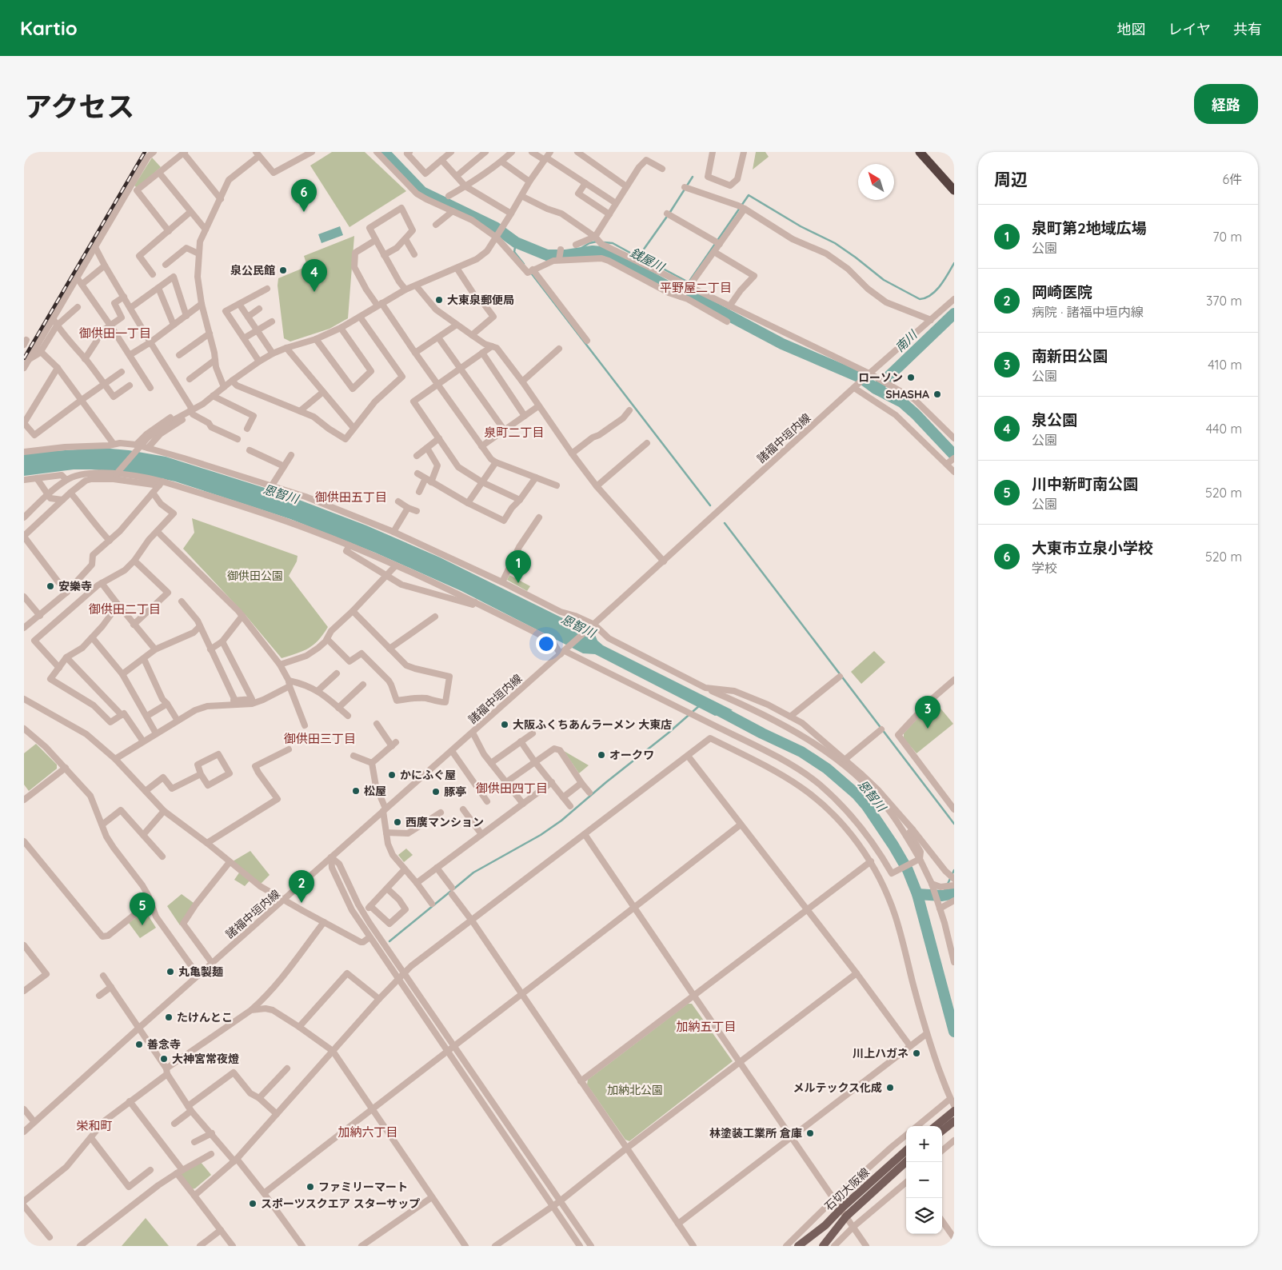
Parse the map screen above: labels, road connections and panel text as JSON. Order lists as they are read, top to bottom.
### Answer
{
  "streets": {
    "main road": ["石切大阪線"],
    "street": ["諸福中垣内線"]
  },
  "districts": [
    "平野屋二丁目",
    "御供田一丁目",
    "泉町二丁目",
    "御供田五丁目",
    "御供田二丁目",
    "御供田三丁目",
    "御供田四丁目",
    "加納五丁目",
    "栄和町",
    "加納六丁目"
  ],
  "water": ["銭屋川", "南川", "恩智川"],
  "parks": ["御供田公園", "加納北公園"],
  "places": [
    "泉公民館",
    "大東泉郵便局",
    "ローソン",
    "SHASHA",
    "安樂寺",
    "大阪ふくちあんラーメン 大東店",
    "オークワ",
    "かにふぐ屋",
    "松屋",
    "豚亭",
    "西廣マンション",
    "丸亀製麺",
    "たけんとこ",
    "善念寺",
    "川上ハガネ",
    "大神宮常夜燈",
    "メルテックス化成",
    "林塗装工業所 倉庫",
    "ファミリーマート",
    "スポーツスクエア スターサップ"
  ],
  "north": "top left",
  "page": {
    "header": "Kartio",
    "nav": ["地図", "レイヤ", "共有"],
    "title": "アクセス",
    "buttons": "経路",
    "heading": ["周辺", "6件"],
    "pins": [
      "6",
      "4",
      "1",
      "3",
      "2",
      "5"
    ],
    "list": [
      {
        "mark": "1",
        "name": "泉町第2地域広場",
        "note": "公園",
        "value": "70 m"
      },
      {
        "mark": "2",
        "name": "岡崎医院",
        "note": "病院 · 諸福中垣内線",
        "value": "370 m"
      },
      {
        "mark": "3",
        "name": "南新田公園",
        "note": "公園",
        "value": "410 m"
      },
      {
        "mark": "4",
        "name": "泉公園",
        "note": "公園",
        "value": "440 m"
      },
      {
        "mark": "5",
        "name": "川中新町南公園",
        "note": "公園",
        "value": "520 m"
      },
      {
        "mark": "6",
        "name": "大東市立泉小学校",
        "note": "学校",
        "value": "520 m"
      }
    ],
    "map_buttons": ["+", "−"]
  }
}
